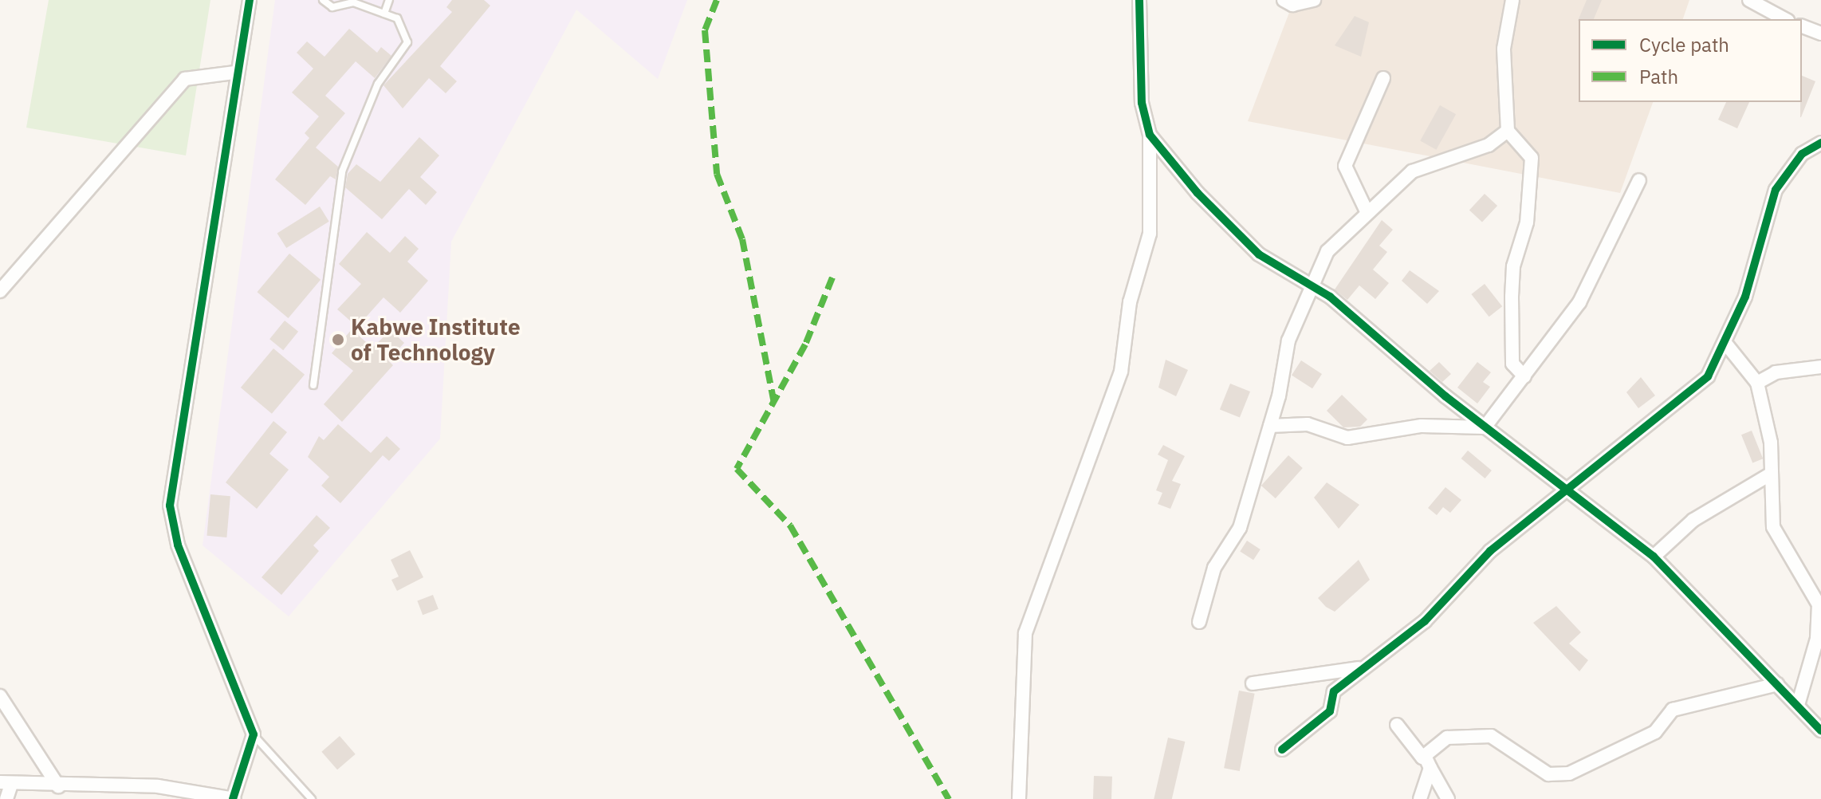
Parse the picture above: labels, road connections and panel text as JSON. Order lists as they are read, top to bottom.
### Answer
{
  "places": ["Kabwe Institute of Technology"],
  "legend": ["Cycle path", "Path"]
}
